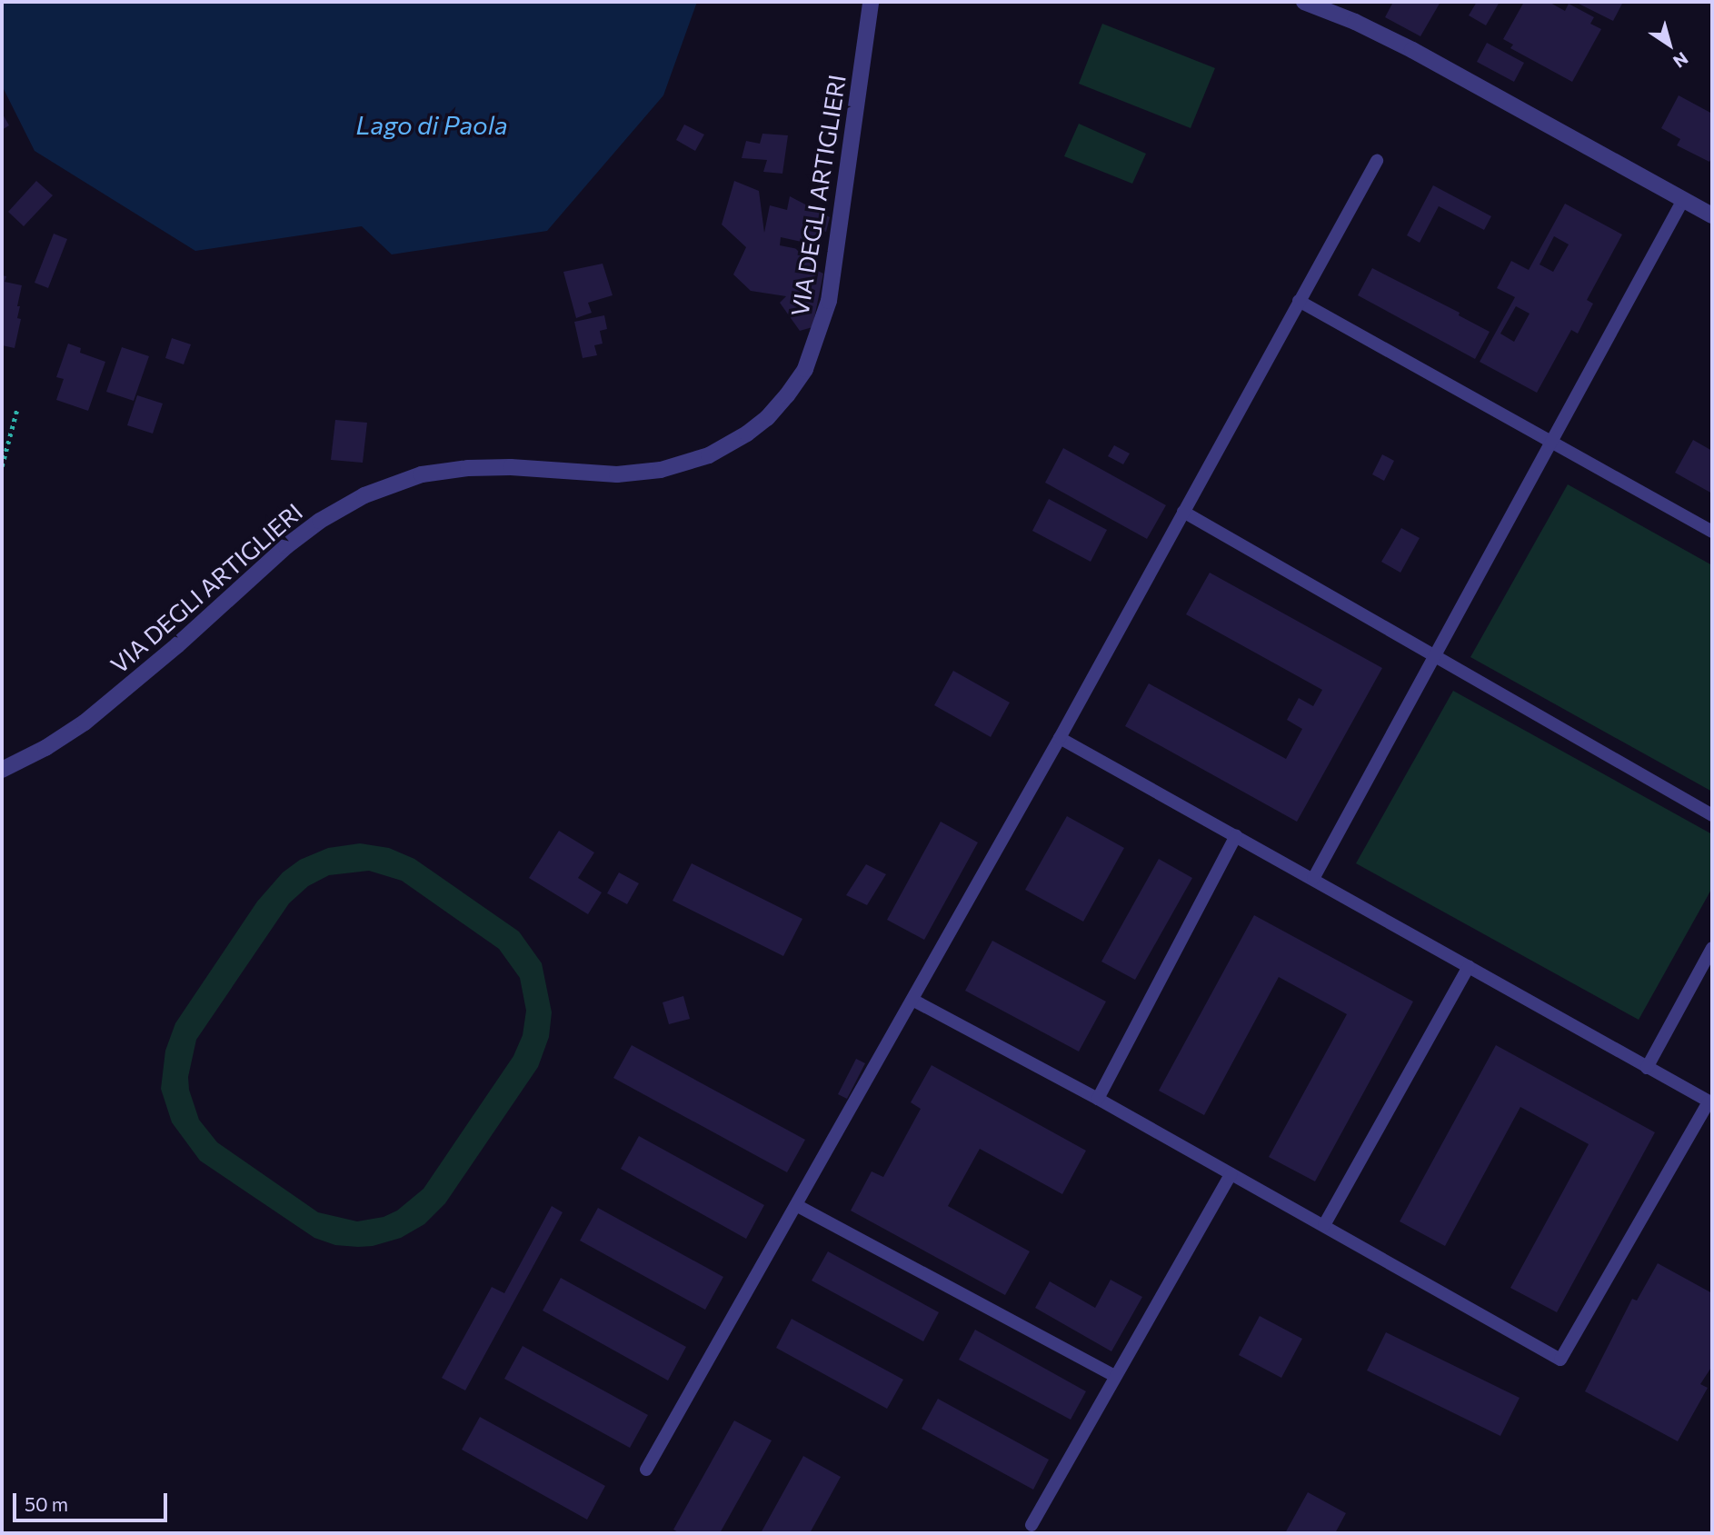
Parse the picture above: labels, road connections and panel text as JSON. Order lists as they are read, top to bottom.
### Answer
{
  "streets": {
    "street": ["VIA DEGLI ARTIGLIERI"]
  },
  "water": ["Lago di Paola"],
  "scale_bar": "50 m",
  "north": "bottom right"
}
